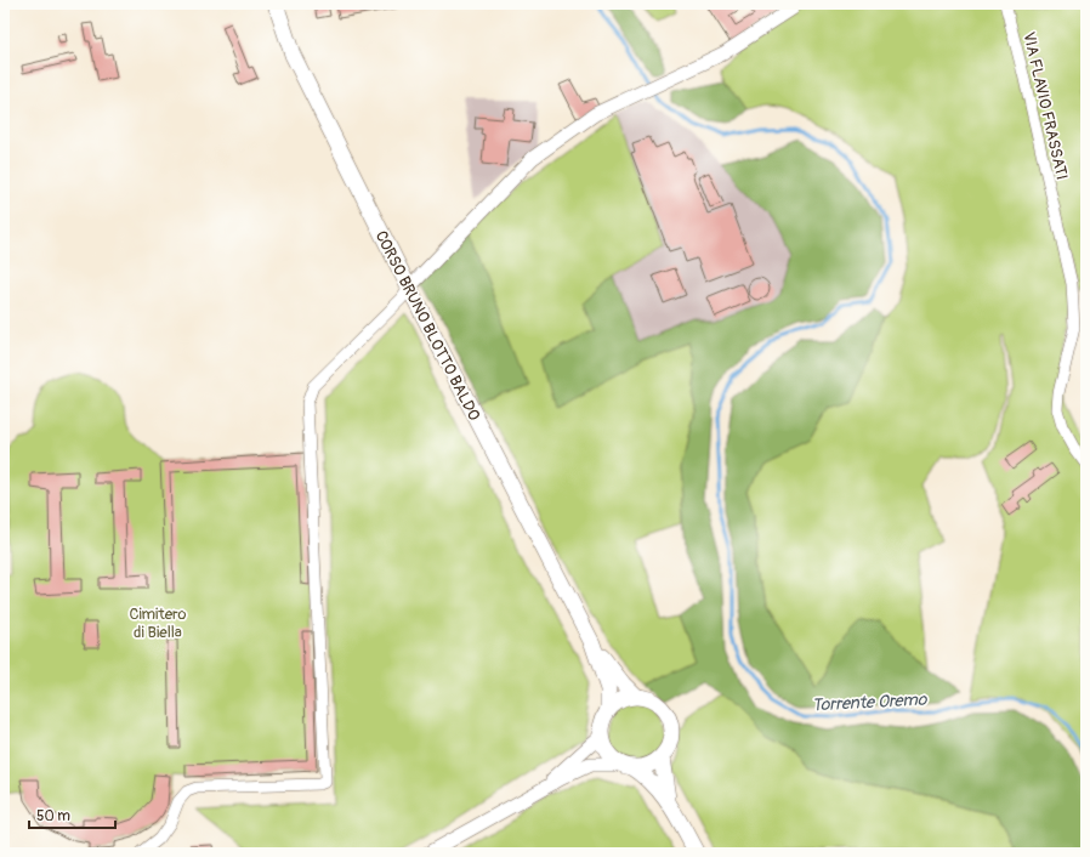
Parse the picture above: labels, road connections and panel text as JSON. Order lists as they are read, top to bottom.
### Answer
{
  "streets": {
    "main road": ["CORSO BRUNO BLOTTO BALDO"],
    "street": ["VIA FLAVIO FRASSATI"]
  },
  "water": ["Torrente Oremo"],
  "parks": ["Cimitero di Biella"],
  "scale_bar": "50 m"
}
